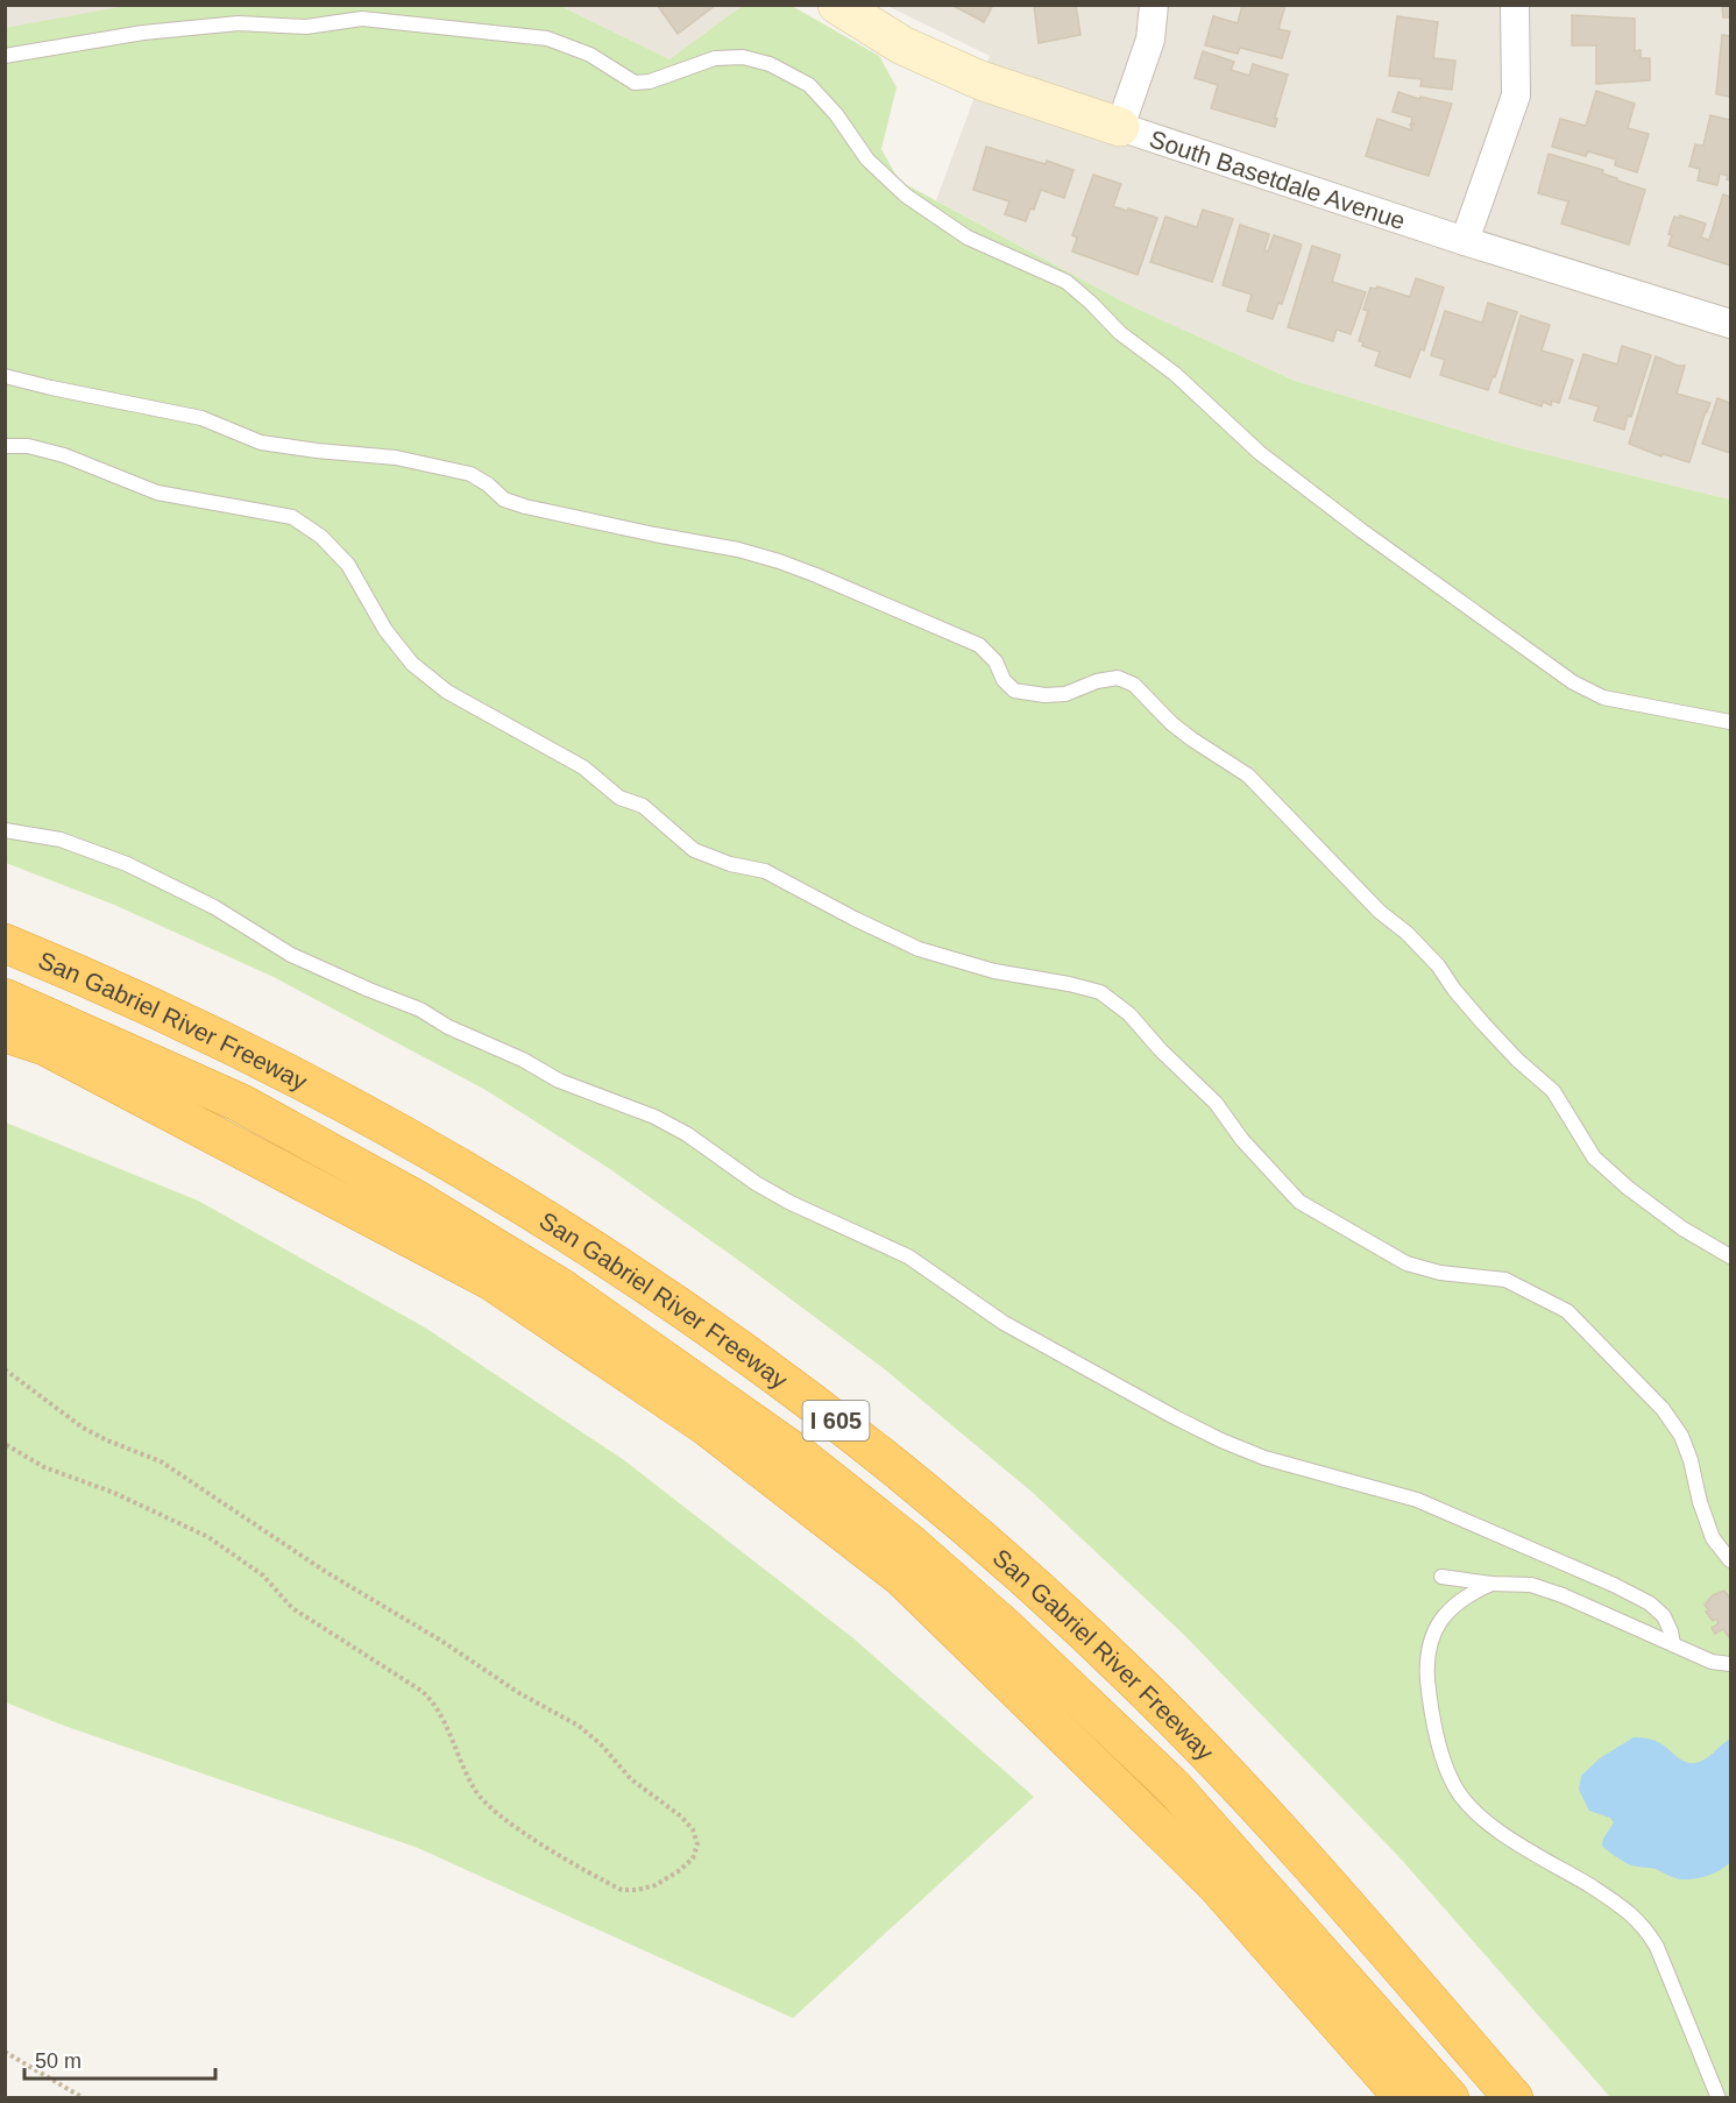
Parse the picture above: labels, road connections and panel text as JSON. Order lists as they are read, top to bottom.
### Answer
{
  "streets": {
    "highway": ["San Gabriel River Freeway", "I 605"],
    "street": ["South Basetdale Avenue"]
  },
  "scale_bar": "50 m"
}
